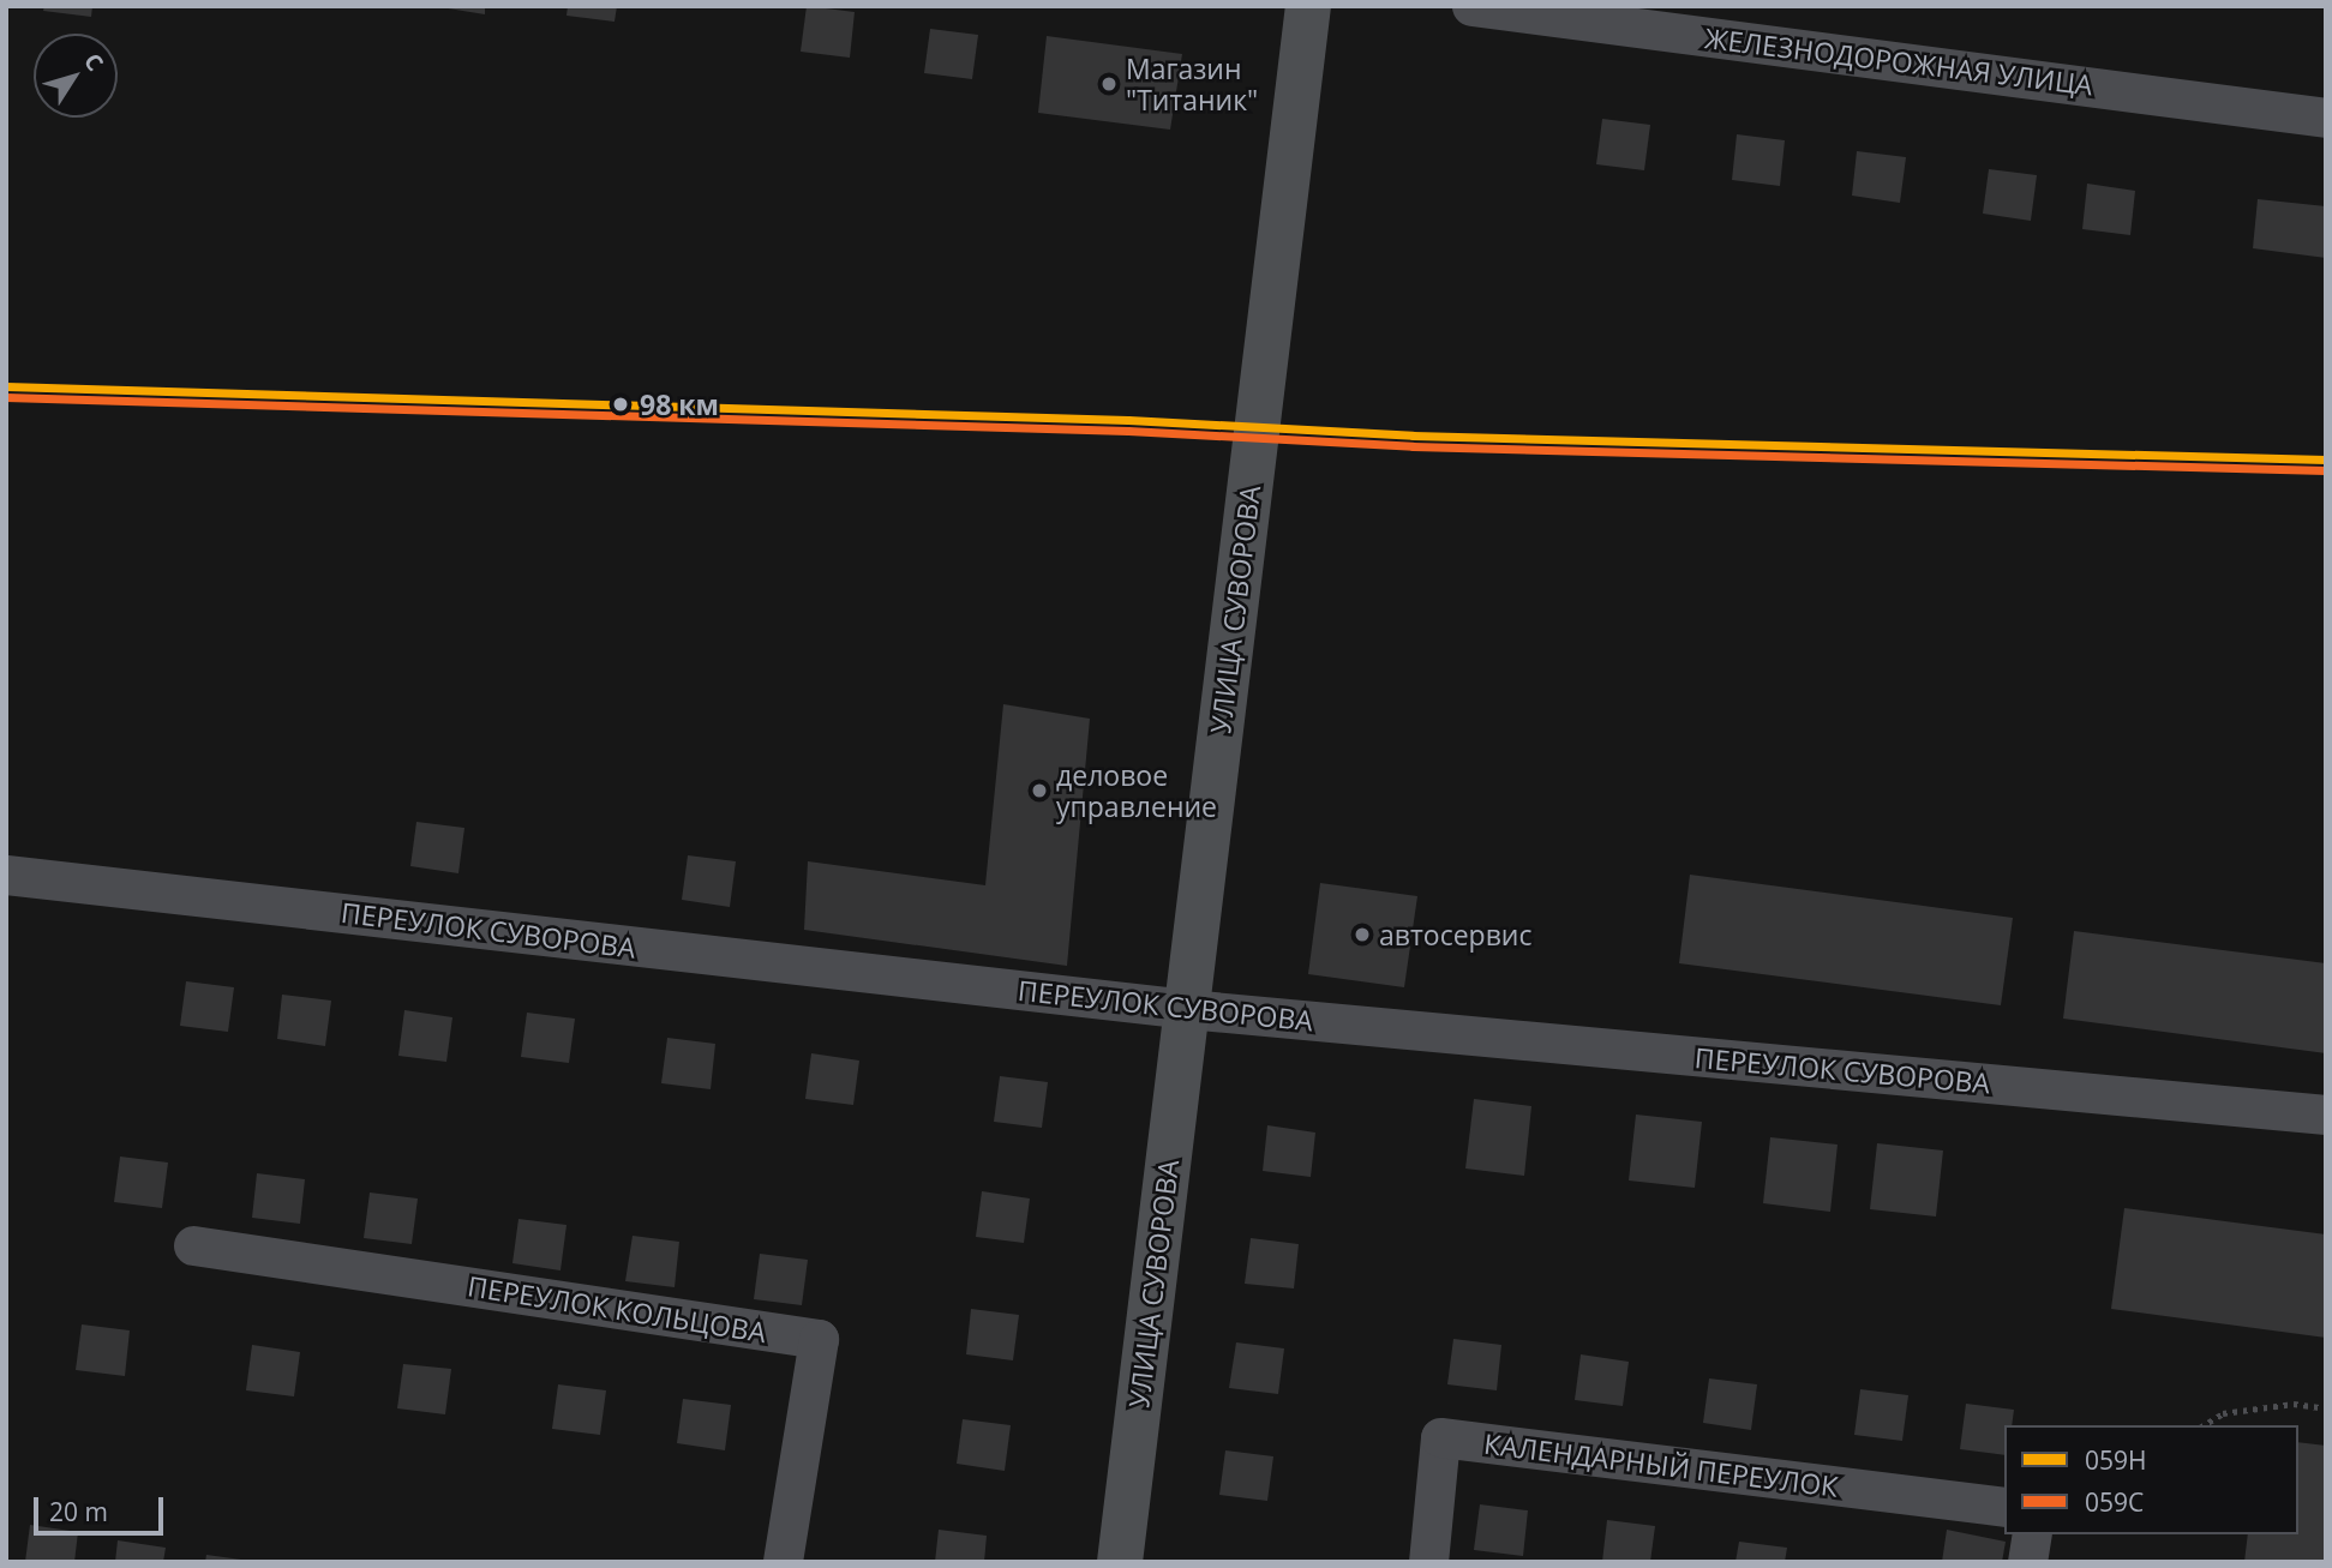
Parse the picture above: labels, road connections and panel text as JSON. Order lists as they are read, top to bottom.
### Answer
{
  "streets": {
    "main road": ["УЛИЦА СУВОРОВА"],
    "street": [
      "ЖЕЛЕЗНОДОРОЖНАЯ УЛИЦА",
      "ПЕРЕУЛОК СУВОРОВА",
      "ПЕРЕУЛОК КОЛЬЦОВА",
      "КАЛЕНДАРНЫЙ ПЕРЕУЛОК"
    ]
  },
  "crossings": [
    ["УЛИЦА СУВОРОВА", "ПЕРЕУЛОК СУВОРОВА"]
  ],
  "places": [
    "Магазин \"Титаник\"",
    "98 км",
    "деловое управление",
    "автосервис"
  ],
  "lines": ["transit line 059Н", "transit line 059С"],
  "legend": ["059Н", "059С"],
  "scale_bar": "20 m",
  "north": "top right"
}
